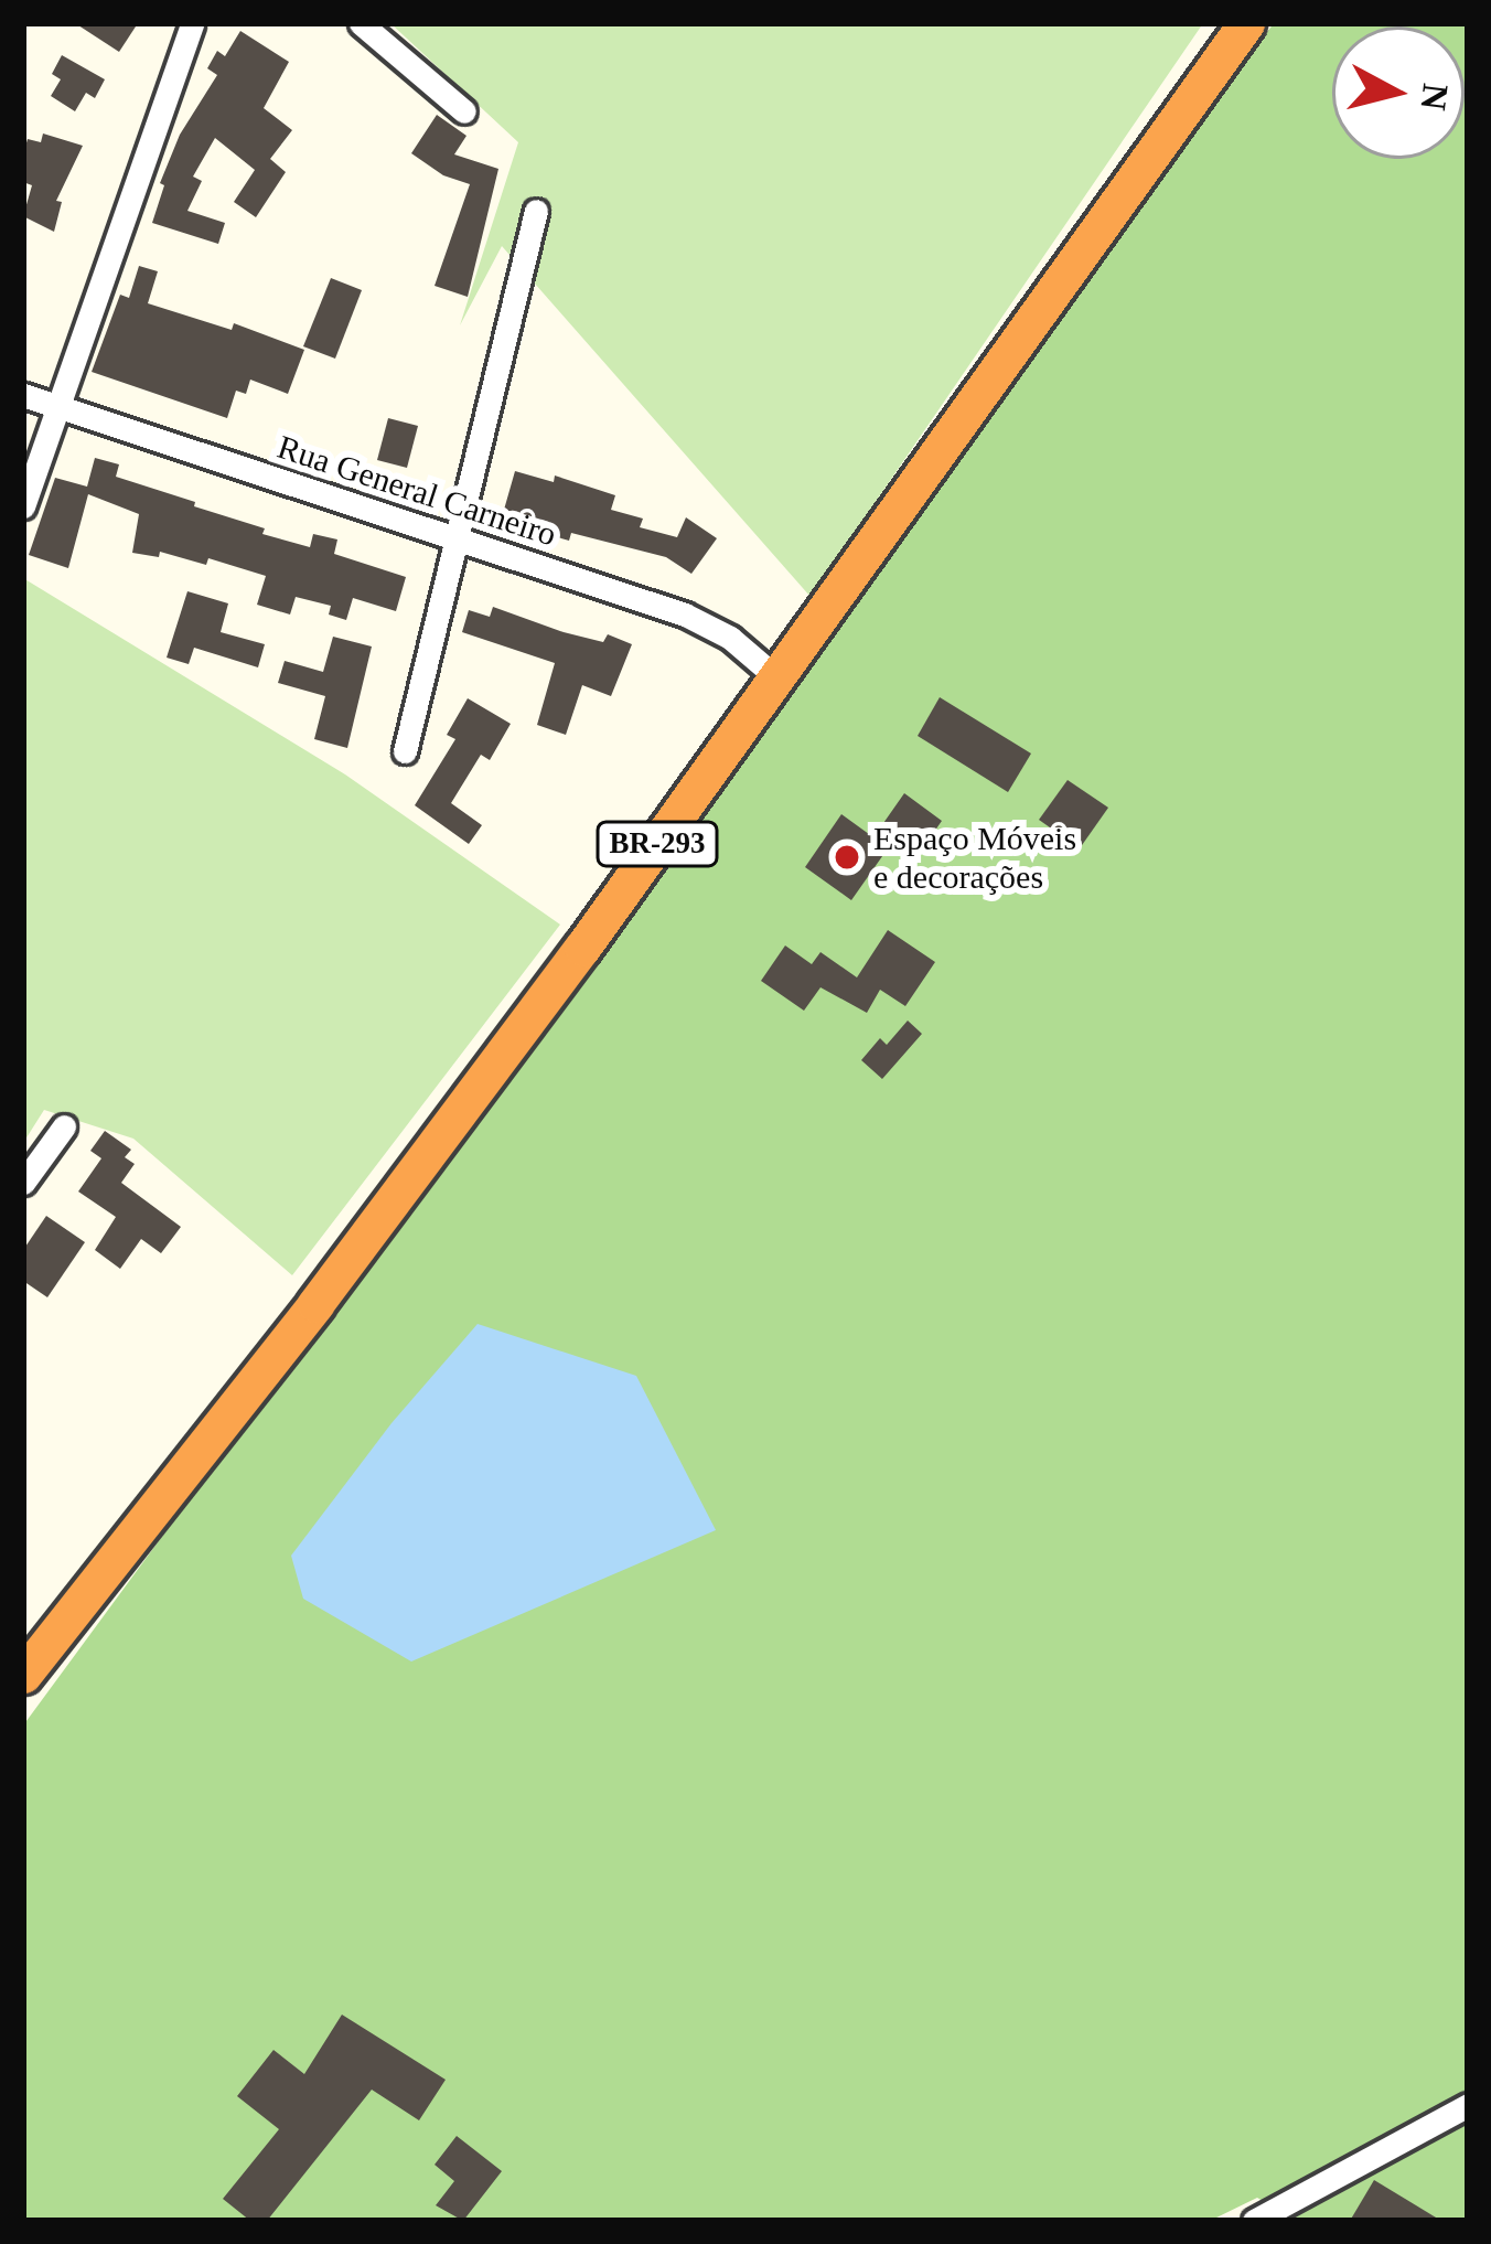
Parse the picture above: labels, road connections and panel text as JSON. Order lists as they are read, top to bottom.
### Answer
{
  "streets": {
    "highway": ["BR-293"],
    "street": ["Rua General Carneiro"]
  },
  "crossings": [
    ["Rua General Carneiro", "BR-293"]
  ],
  "places": ["Espaço Móveis e decorações"],
  "north": "right"
}
